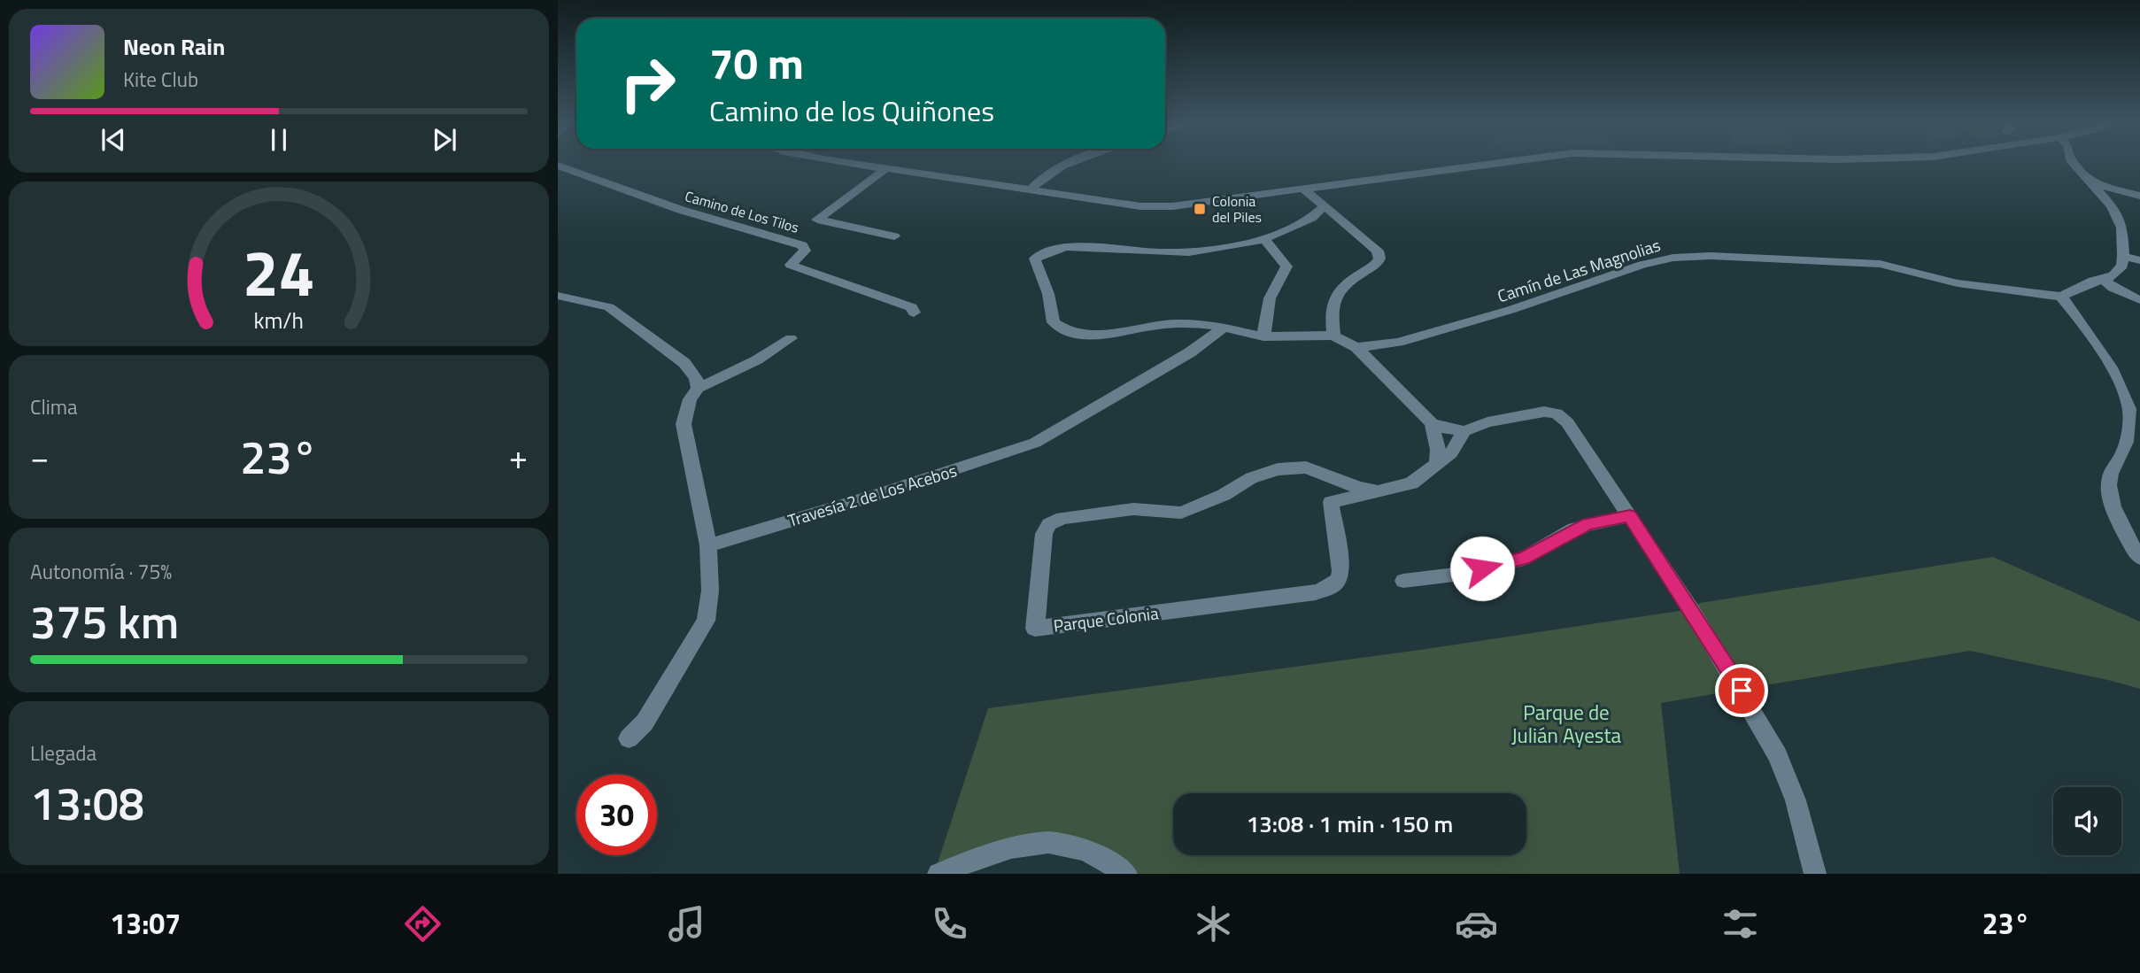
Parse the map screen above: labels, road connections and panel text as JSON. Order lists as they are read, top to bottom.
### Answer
{
  "streets": {
    "street": [
      "Camino de Los Tilos",
      "Camín de Las Magnolias",
      "Travesía 2 de Los Acebos",
      "Parque Colonia"
    ]
  },
  "parks": ["Parque de Julián Ayesta"],
  "places": {
    "transit": ["Colonia del Piles"]
  },
  "page": {
    "turn": ["70 m", "Camino de los Quiñones"],
    "song": ["Neon Rain", "Kite Club"],
    "tile": [
      "Clima",
      ["Autonomía · 75%", "375 km"],
      ["Llegada", "13:08"]
    ],
    "heat": ["−", "23°", "+"],
    "limit": "30",
    "trip": "13:08 · 1 min · 150 m",
    "tabs": ["13:07", "23°"],
    "gauge": ["24", "km/h"]
  }
}
